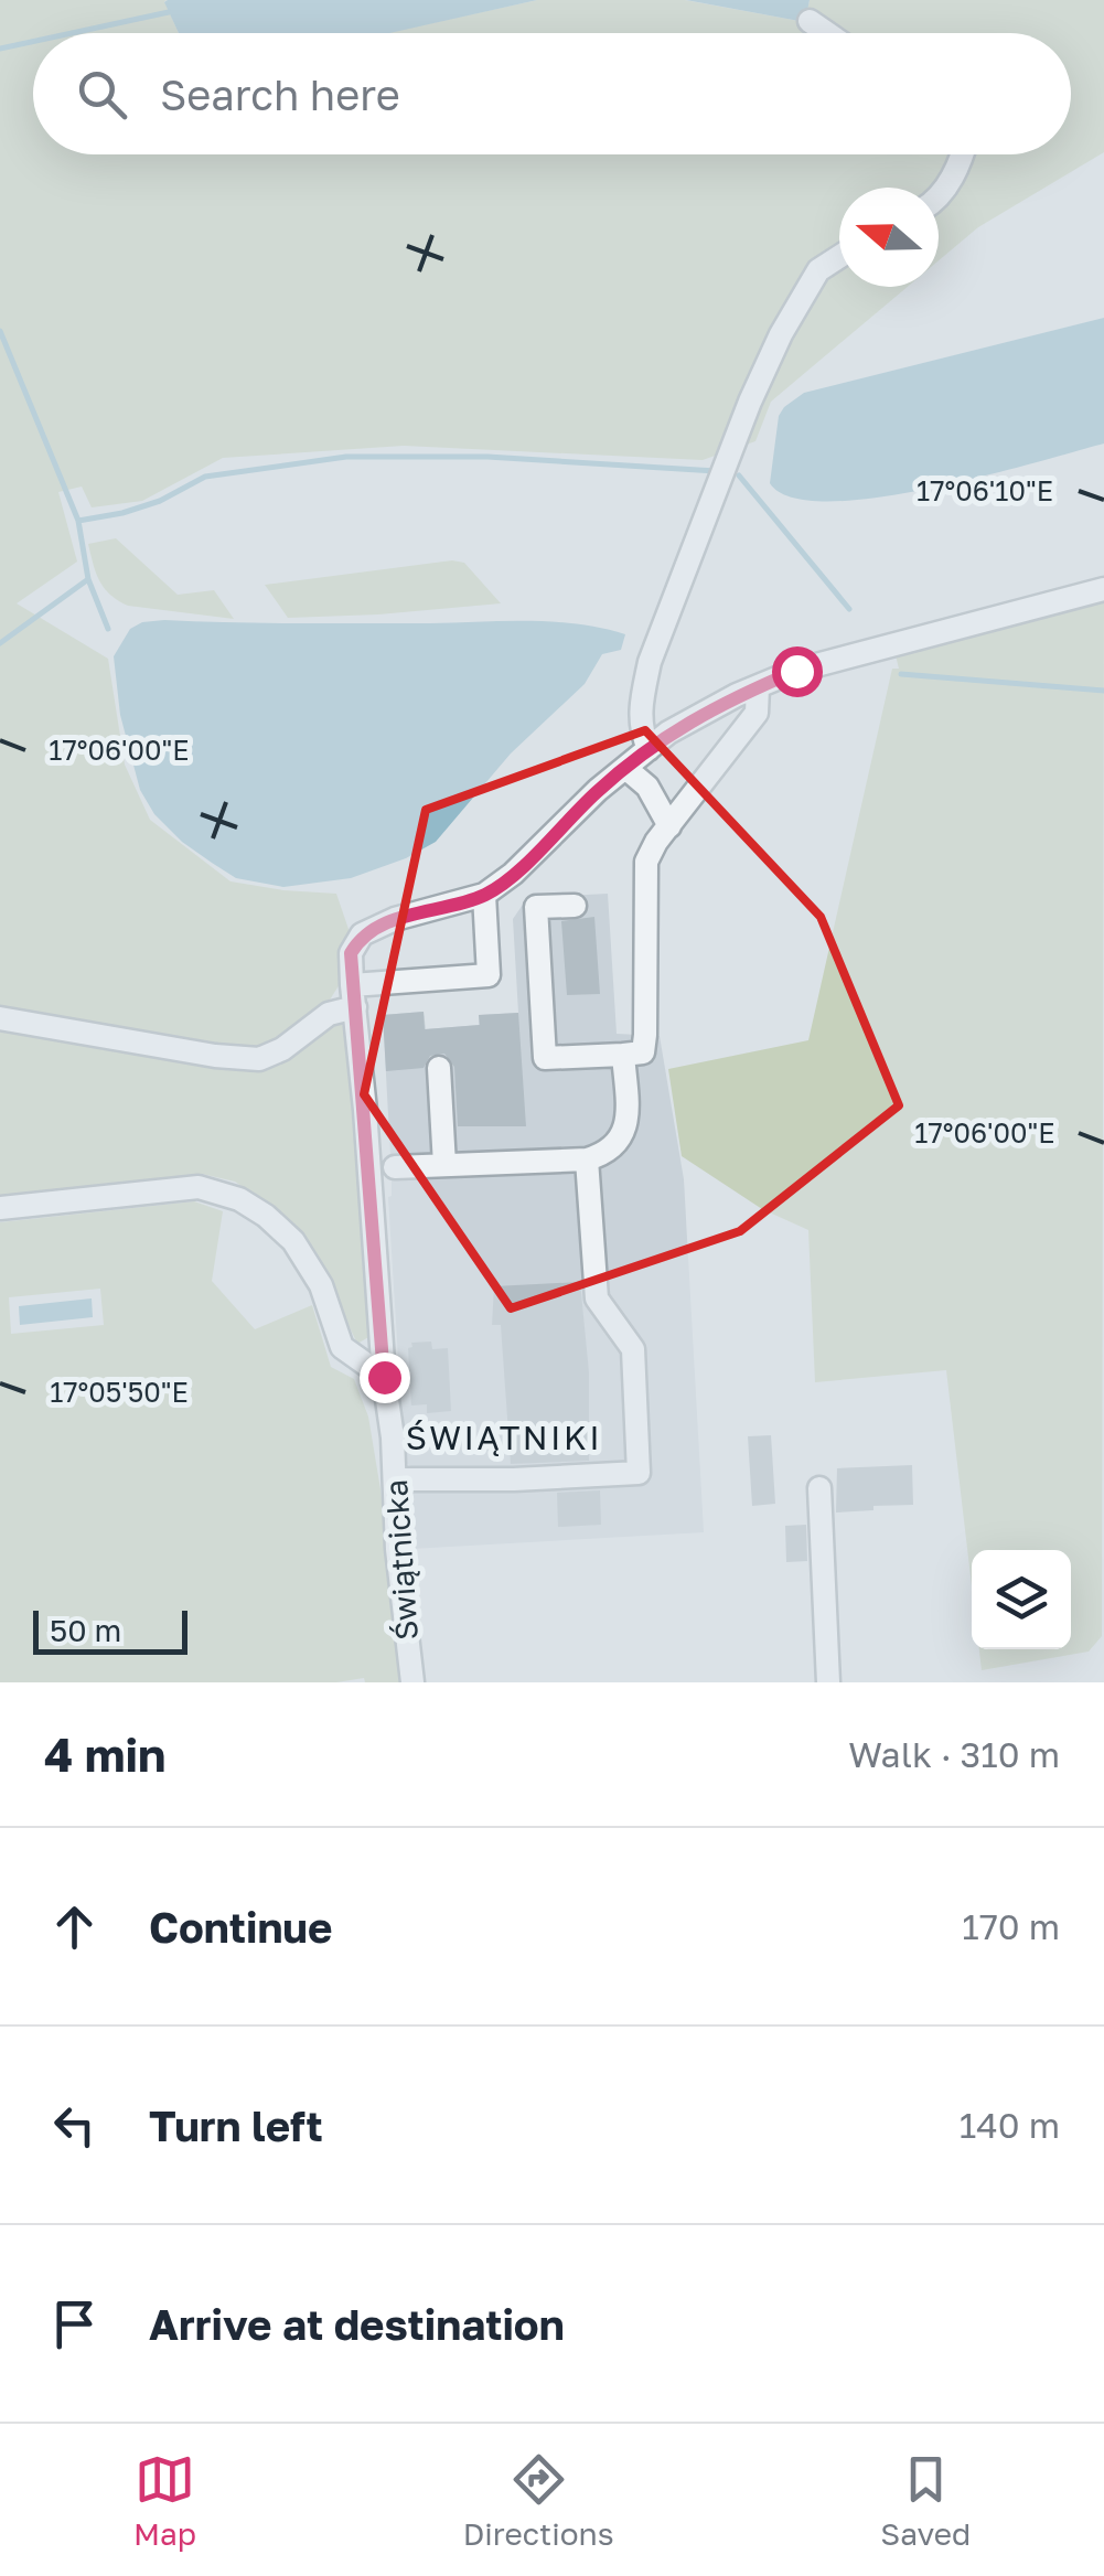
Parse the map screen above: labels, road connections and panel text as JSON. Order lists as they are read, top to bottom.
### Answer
{
  "streets": {
    "street": ["Świątnicka"]
  },
  "districts": ["ŚWIĄTNIKI"],
  "scale_bar": "50 m",
  "north": "left",
  "page": {
    "search": "Search here",
    "scale": "50 m",
    "heading": ["4 min", "Walk · 310 m"],
    "list": [
      ["Continue", "170 m"],
      ["Turn left", "140 m"],
      "Arrive at destination"
    ],
    "nav": ["Map", "Directions", "Saved"]
  },
  "coordinates": ["17°06'10\"E", "17°06'00\"E", "17°05'50\"E"]
}
